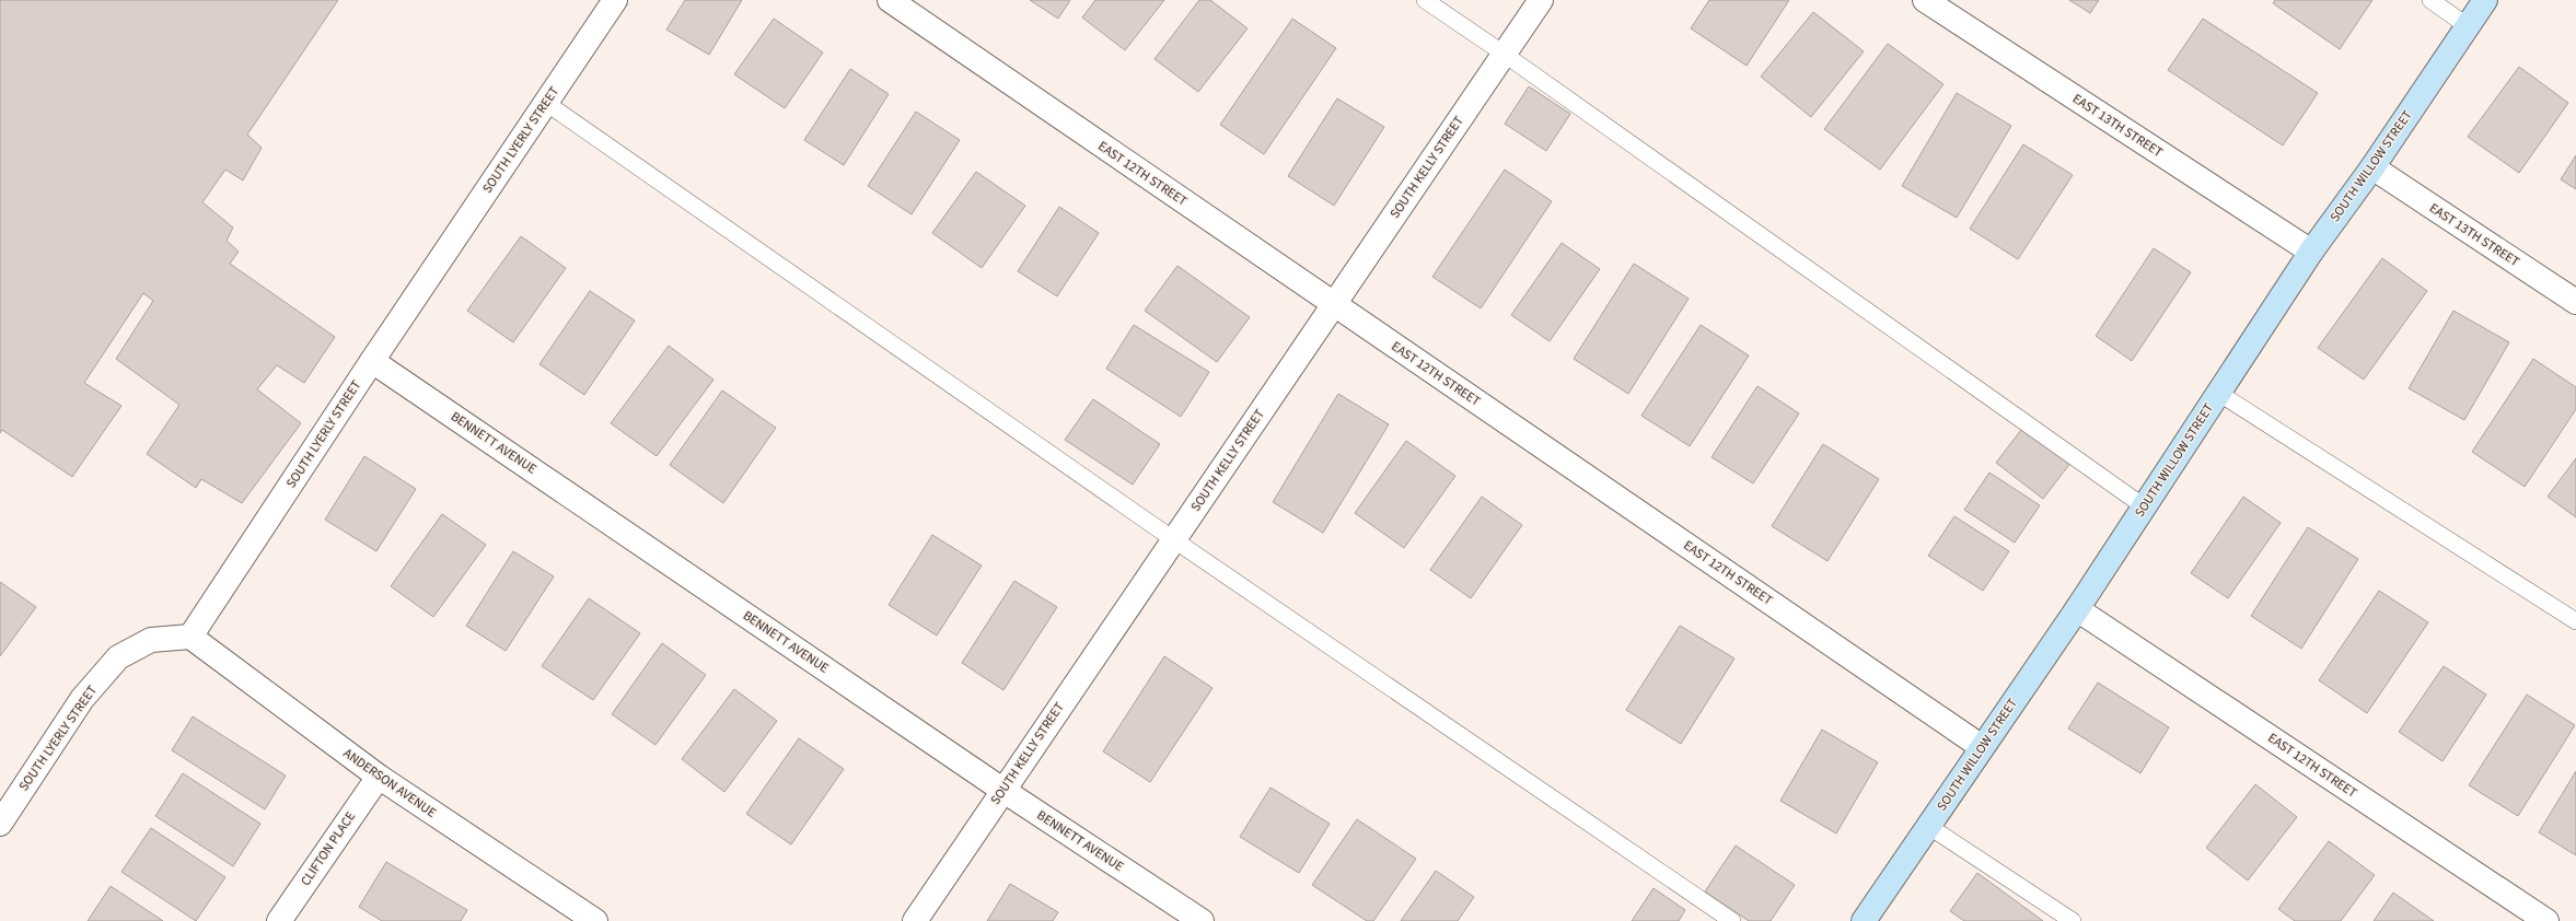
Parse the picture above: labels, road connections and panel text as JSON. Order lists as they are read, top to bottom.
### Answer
{
  "streets": {
    "main road": ["SOUTH WILLOW STREET"],
    "street": [
      "EAST 13TH STREET",
      "SOUTH LYERLY STREET",
      "SOUTH KELLY STREET",
      "EAST 12TH STREET",
      "BENNETT AVENUE",
      "ANDERSON AVENUE",
      "CLIFTON PLACE"
    ]
  },
  "crossings": [
    ["EAST 13TH STREET", "SOUTH WILLOW STREET"],
    ["SOUTH LYERLY STREET", "BENNETT AVENUE"],
    ["SOUTH LYERLY STREET", "ANDERSON AVENUE"],
    ["SOUTH WILLOW STREET", "EAST 12TH STREET"],
    ["SOUTH KELLY STREET", "EAST 12TH STREET"],
    ["SOUTH KELLY STREET", "BENNETT AVENUE"],
    ["ANDERSON AVENUE", "CLIFTON PLACE"]
  ]
}
